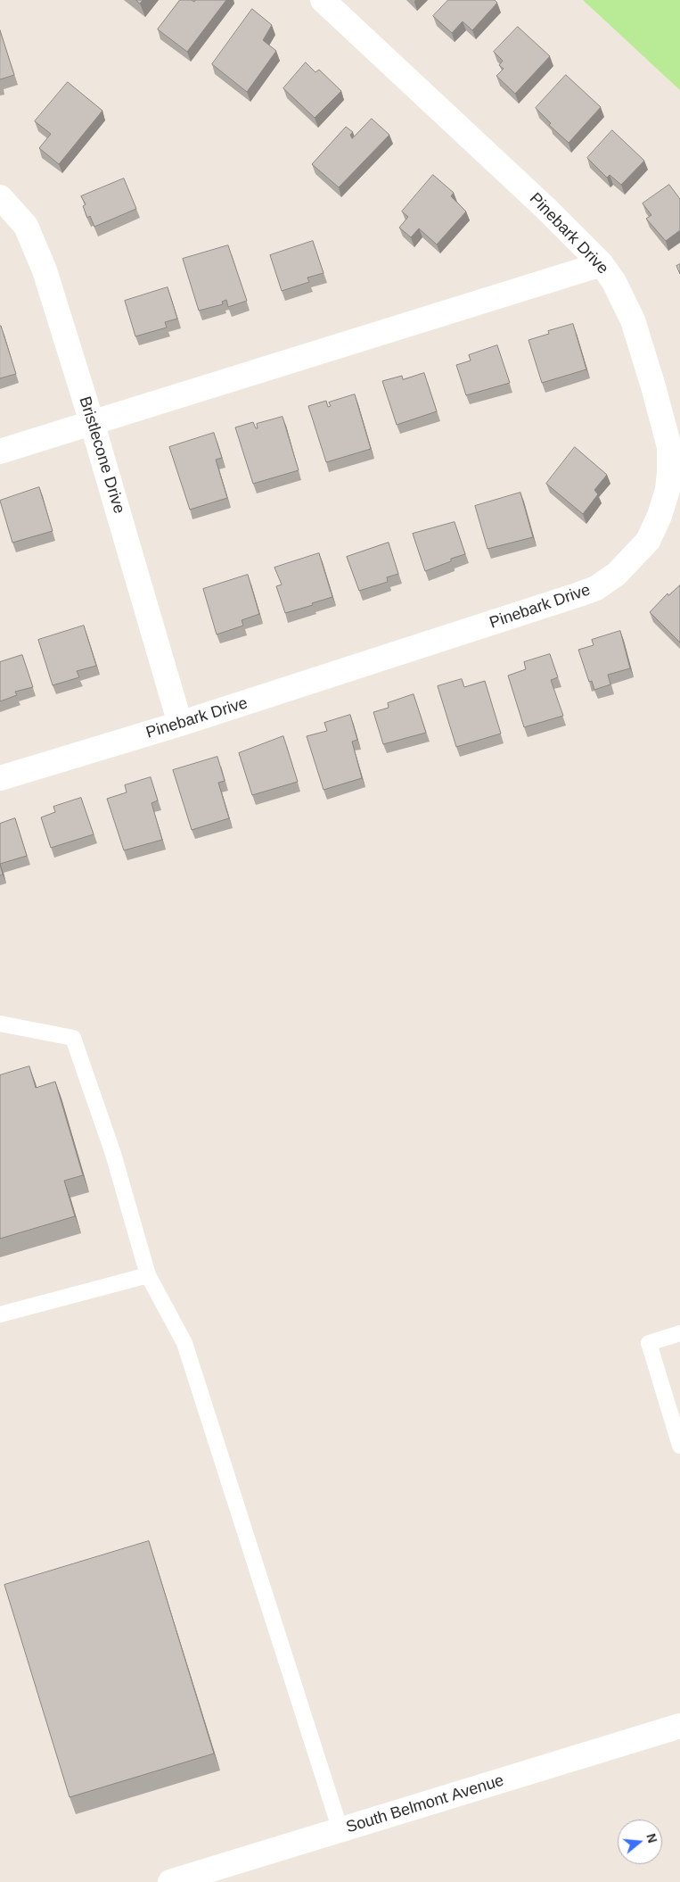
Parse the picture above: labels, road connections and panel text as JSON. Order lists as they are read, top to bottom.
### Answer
{
  "streets": {
    "street": ["Pinebark Drive", "Bristlecone Drive", "South Belmont Avenue"]
  },
  "crossings": [
    ["Pinebark Drive", "Bristlecone Drive"]
  ],
  "north": "right"
}
